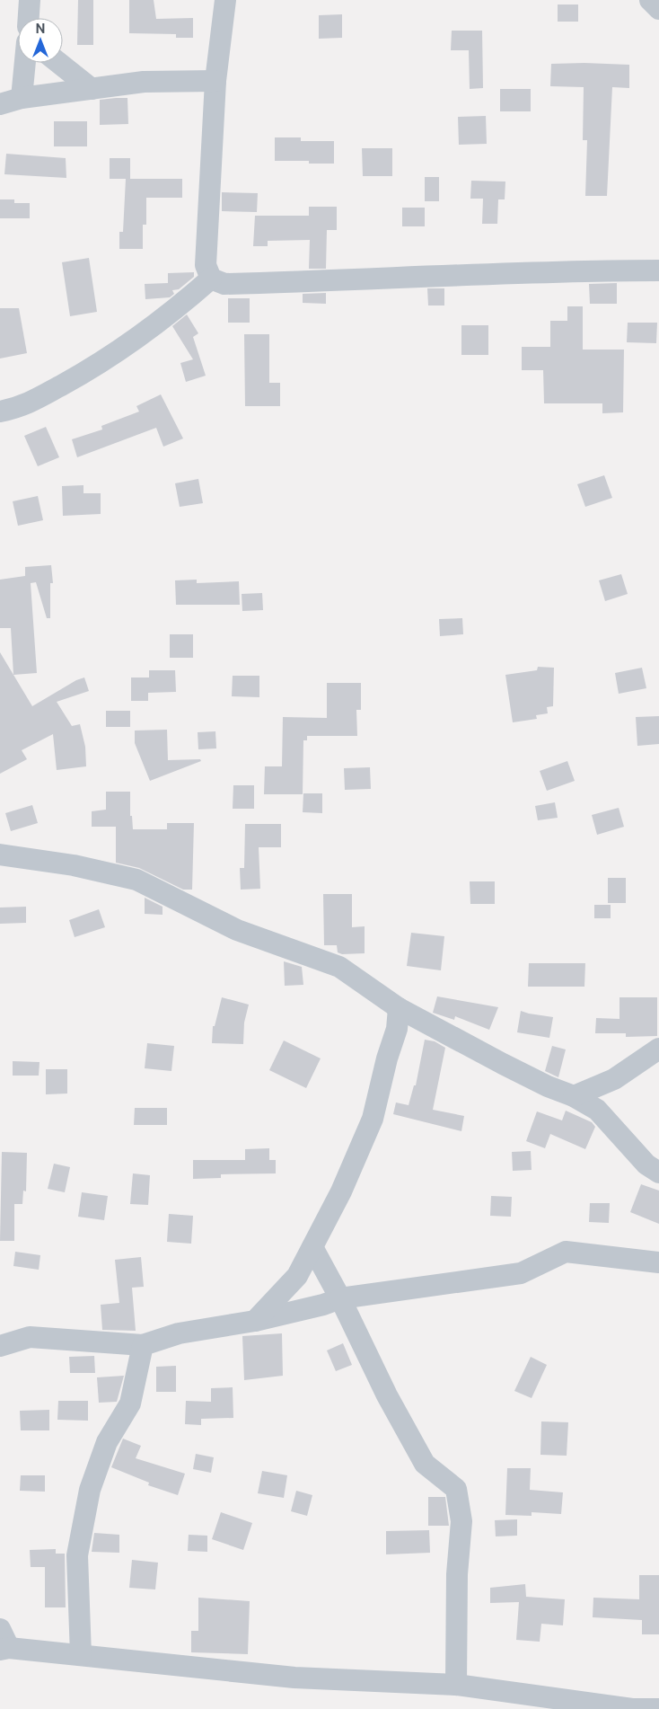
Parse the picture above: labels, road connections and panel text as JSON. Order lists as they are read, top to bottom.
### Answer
{
  "north": "top"
}
